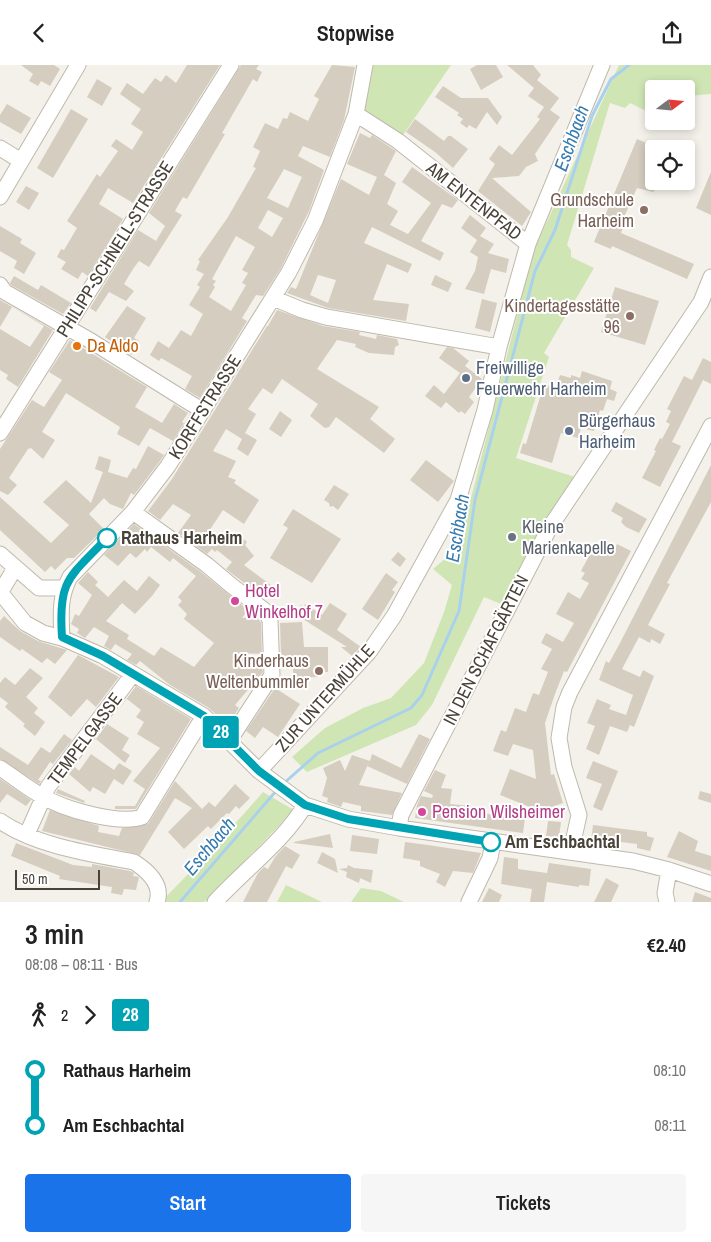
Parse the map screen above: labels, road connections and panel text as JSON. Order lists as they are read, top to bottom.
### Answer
{
  "streets": {
    "street": [
      "AM ENTENPFAD",
      "PHILIPP-SCHNELL-STRASSE",
      "KORFFSTRASSE",
      "IN DEN SCHAFGÄRTEN",
      "ZUR UNTERMÜHLE",
      "TEMPELGASSE"
    ]
  },
  "crossings": [
    ["AM ENTENPFAD", "KORFFSTRASSE"],
    ["AM ENTENPFAD", "ZUR UNTERMÜHLE"]
  ],
  "water": ["Eschbach"],
  "places": [
    "Grundschule Harheim",
    "Kindertagesstätte 96",
    "Da Aldo",
    "Freiwillige Feuerwehr Harheim",
    "Bürgerhaus Harheim",
    "Kleine Marienkapelle",
    "Rathaus Harheim",
    "Hotel Winkelhof 7",
    "Kinderhaus Weltenbummler",
    "Pension Wilsheimer",
    "Am Eschbachtal"
  ],
  "lines": ["bus line 28"],
  "scale_bar": "50 m",
  "north": "right",
  "page": {
    "header": "Stopwise",
    "on_map": "28",
    "scale": "50 m",
    "heading": ["3 min", "08:08 – 08:11 · Bus", "€2.40"],
    "legs": ["2", "28"],
    "list": [
      {
        "name": "Rathaus Harheim",
        "value": "08:10"
      },
      {
        "name": "Am Eschbachtal",
        "value": "08:11"
      }
    ],
    "buttons": ["Start", "Tickets"]
  }
}
